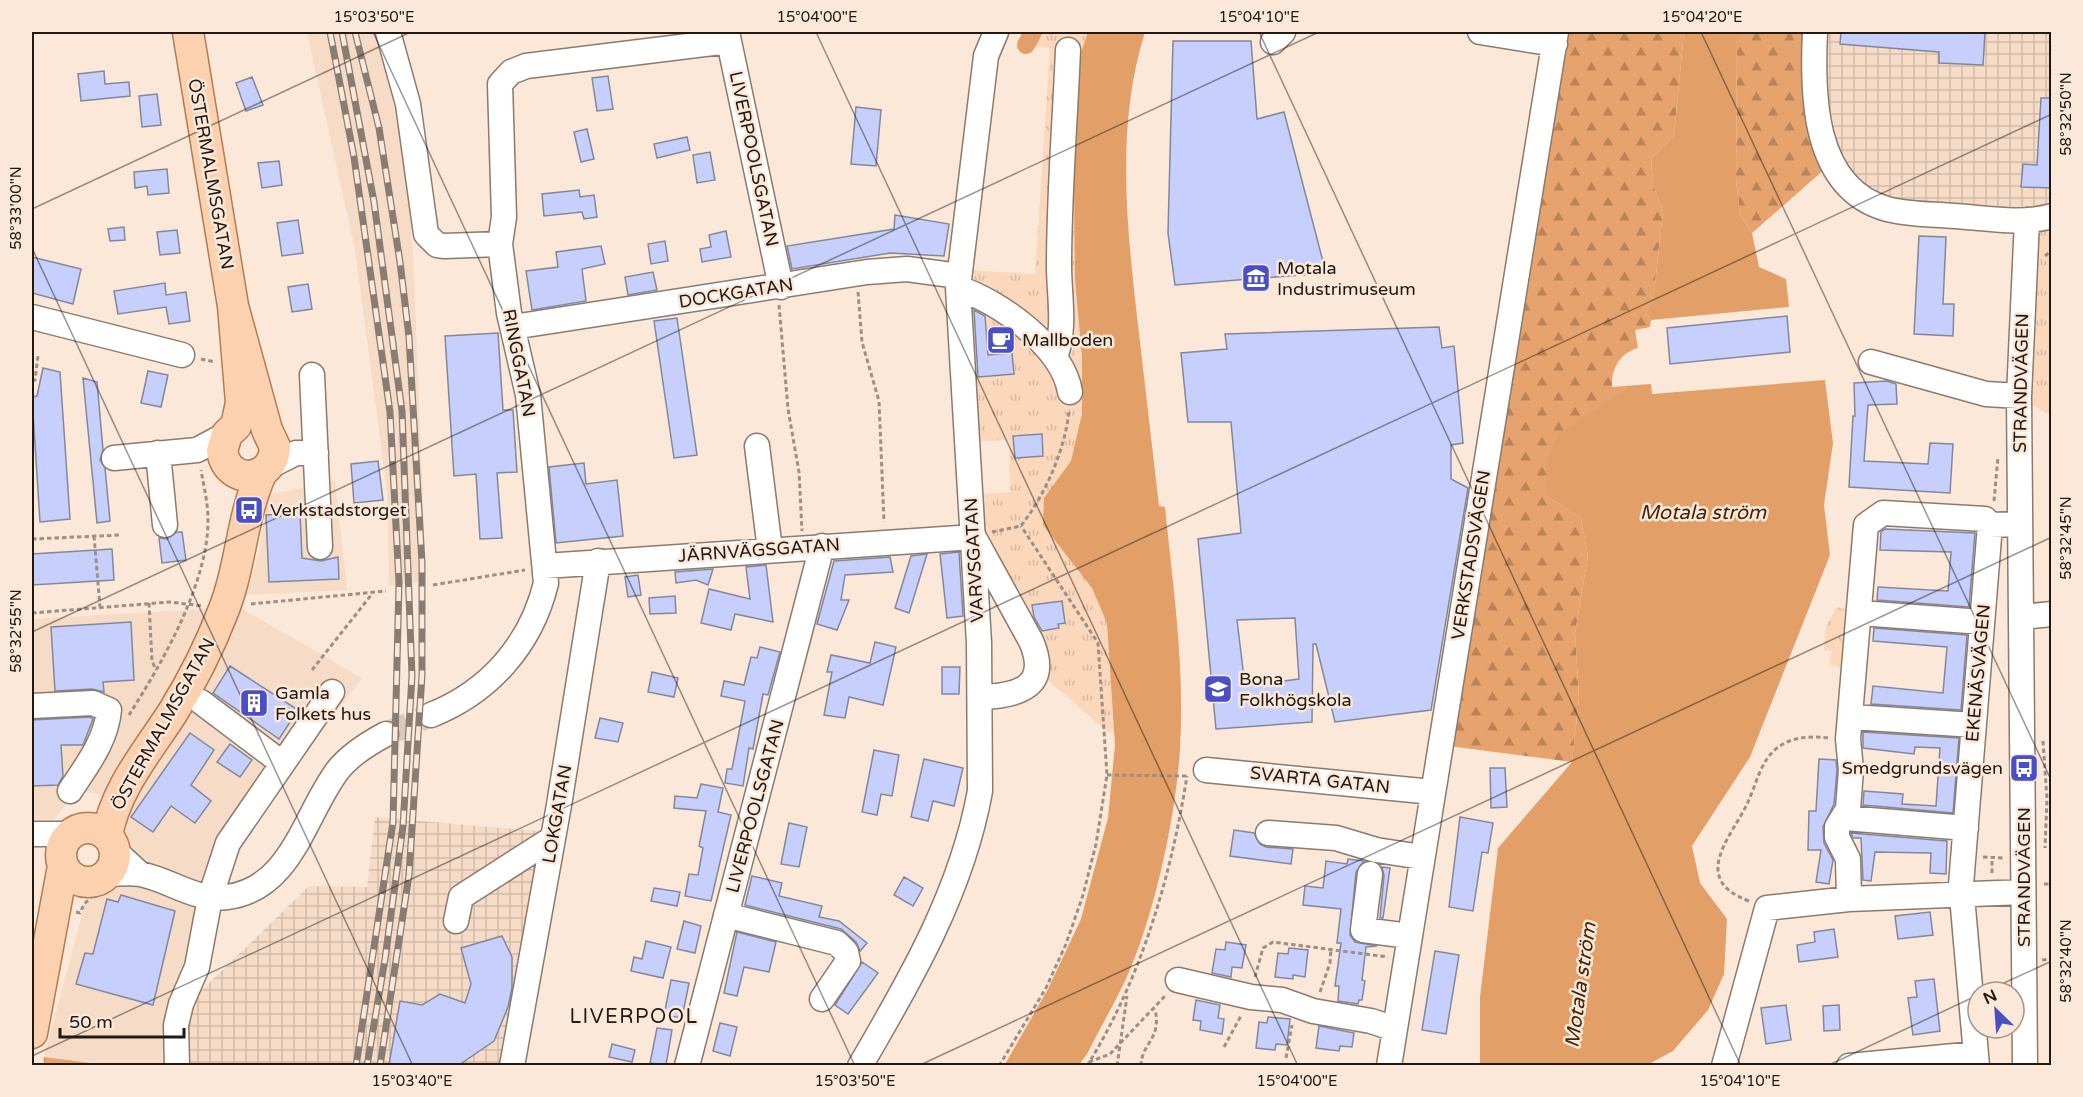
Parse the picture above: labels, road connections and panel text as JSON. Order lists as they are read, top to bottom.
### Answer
{
  "streets": {
    "main road": ["ÖSTERMALMSGATAN"],
    "street": [
      "LIVERPOOLSGATAN",
      "DOCKGATAN",
      "RINGGATAN",
      "STRANDVÄGEN",
      "JÄRNVÄGSGATAN",
      "VERKSTADSVÄGEN",
      "VARVSGATAN",
      "EKENÄSVÄGEN",
      "SVARTA GATAN",
      "LOKGATAN"
    ]
  },
  "crossings": [
    ["LIVERPOOLSGATAN", "DOCKGATAN"],
    ["LIVERPOOLSGATAN", "RINGGATAN"],
    ["LIVERPOOLSGATAN", "JÄRNVÄGSGATAN"],
    ["DOCKGATAN", "RINGGATAN"],
    ["DOCKGATAN", "VARVSGATAN"],
    ["RINGGATAN", "JÄRNVÄGSGATAN"],
    ["JÄRNVÄGSGATAN", "VARVSGATAN"],
    ["JÄRNVÄGSGATAN", "LOKGATAN"],
    ["VERKSTADSVÄGEN", "SVARTA GATAN"]
  ],
  "districts": ["LIVERPOOL"],
  "water": ["Motala ström"],
  "places": {
    "museum": ["Motala Industrimuseum"],
    "cafe": ["Mallboden"],
    "bus stop": ["Verkstadstorget", "Smedgrundsvägen"],
    "school or university": ["Bona Folkhögskola"],
    "building": ["Gamla Folkets hus"]
  },
  "scale_bar": "50 m",
  "north": "top left",
  "coordinates": [
    "15°03'50\"E",
    "15°04'00\"E",
    "15°04'10\"E",
    "15°04'20\"E",
    "58°32'50\"N",
    "58°33'00\"N",
    "58°32'45\"N",
    "58°32'55\"N",
    "58°32'40\"N",
    "15°03'40\"E"
  ]
}
